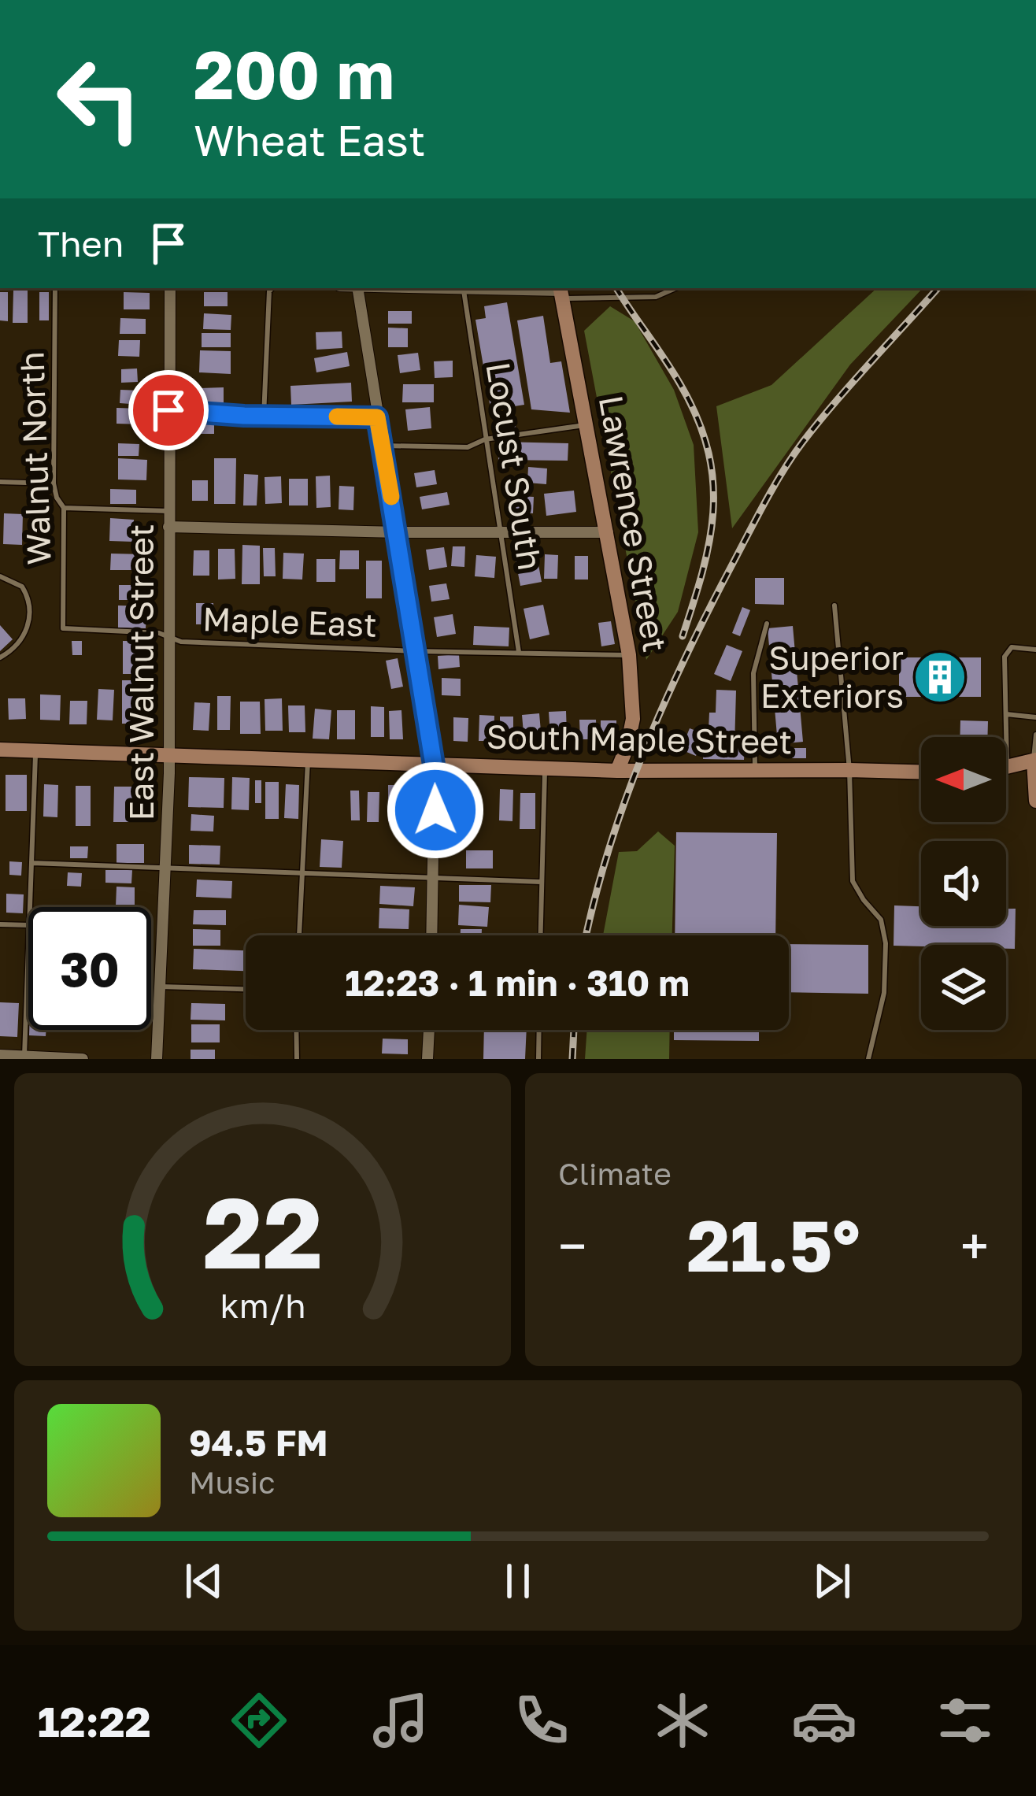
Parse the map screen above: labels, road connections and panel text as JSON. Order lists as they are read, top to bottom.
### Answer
{
  "streets": {
    "street": ["Lawrence Street", "East Walnut Street", "South Maple Street"],
    "lane": ["Walnut North", "Locust South", "Maple East"]
  },
  "crossings": [
    ["Walnut North", "Maple East"],
    ["Locust South", "Maple East"],
    ["Lawrence Street", "Maple East"],
    ["Lawrence Street", "South Maple Street"],
    ["Maple East", "East Walnut Street"],
    ["East Walnut Street", "South Maple Street"]
  ],
  "places": {
    "building": ["Superior Exteriors"]
  },
  "north": "left",
  "page": {
    "turn": ["200 m", "Wheat East"],
    "then": "Then",
    "limit": "30",
    "trip": "12:23 · 1 min · 310 m",
    "tile": "Climate",
    "heat": ["−", "21.5°", "+"],
    "song": ["94.5 FM", "Music"],
    "tabs": "12:22",
    "gauge": ["22", "km/h"]
  }
}
